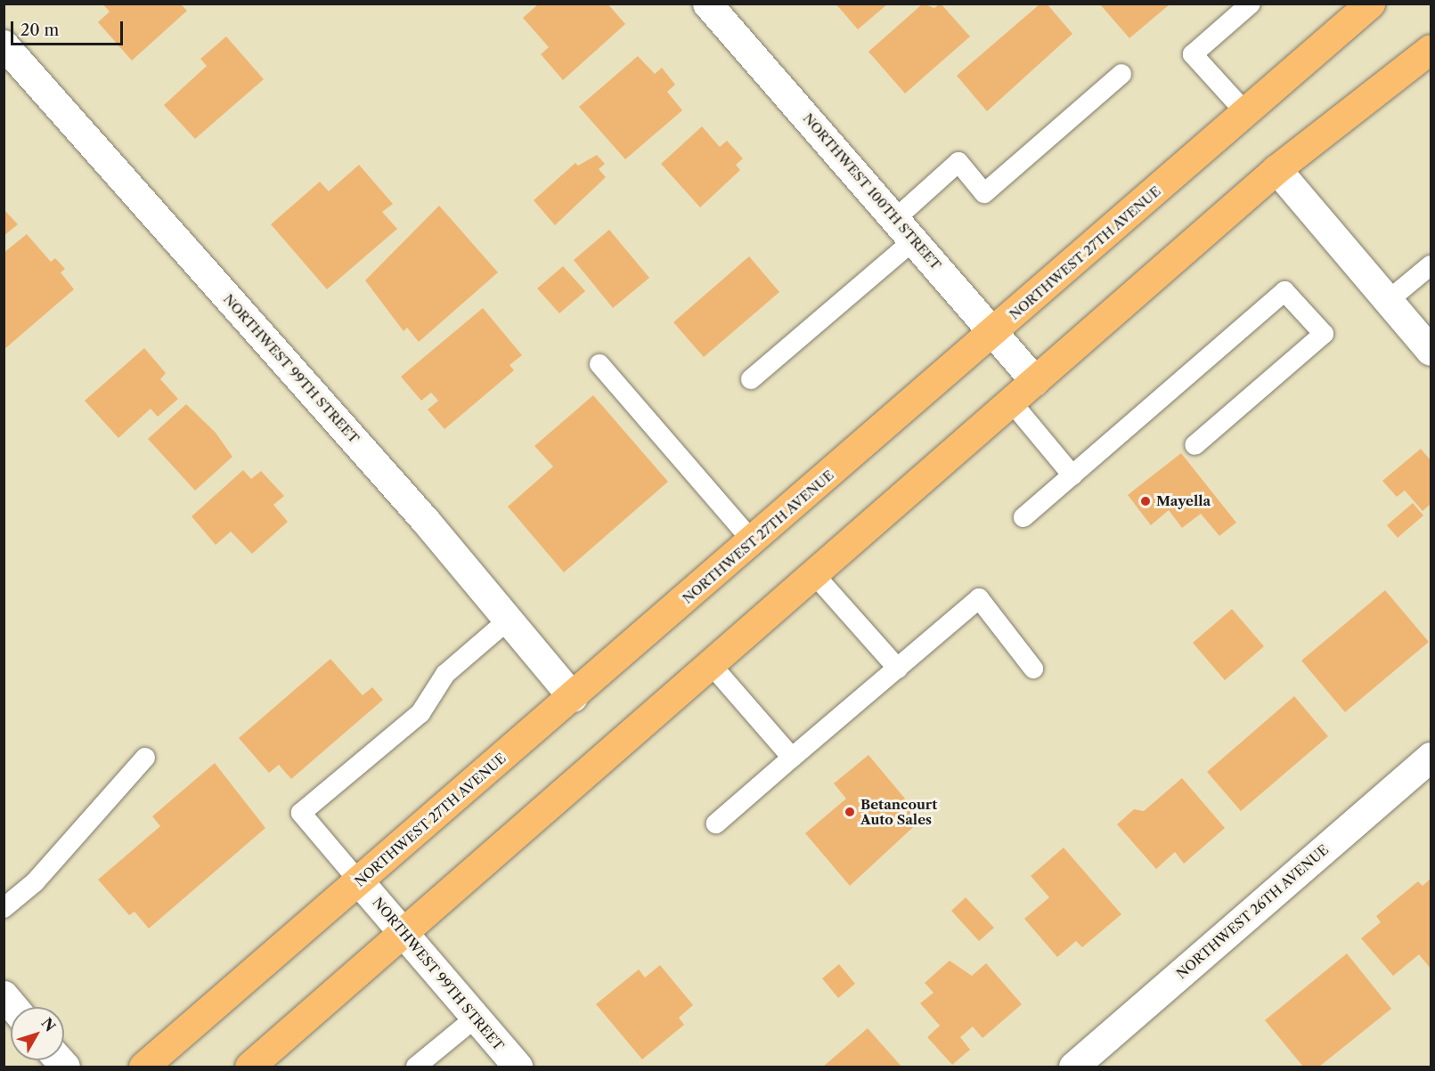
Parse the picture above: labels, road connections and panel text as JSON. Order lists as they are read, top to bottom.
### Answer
{
  "streets": {
    "main road": ["NORTHWEST 27TH AVENUE"],
    "street": ["NORTHWEST 100TH STREET", "NORTHWEST 99TH STREET", "NORTHWEST 26TH AVENUE"]
  },
  "crossings": [
    ["NORTHWEST 100TH STREET", "NORTHWEST 27TH AVENUE"],
    ["NORTHWEST 27TH AVENUE", "NORTHWEST 99TH STREET"]
  ],
  "places": ["Mayella", "Betancourt Auto Sales"],
  "scale_bar": "20 m",
  "north": "top right"
}
